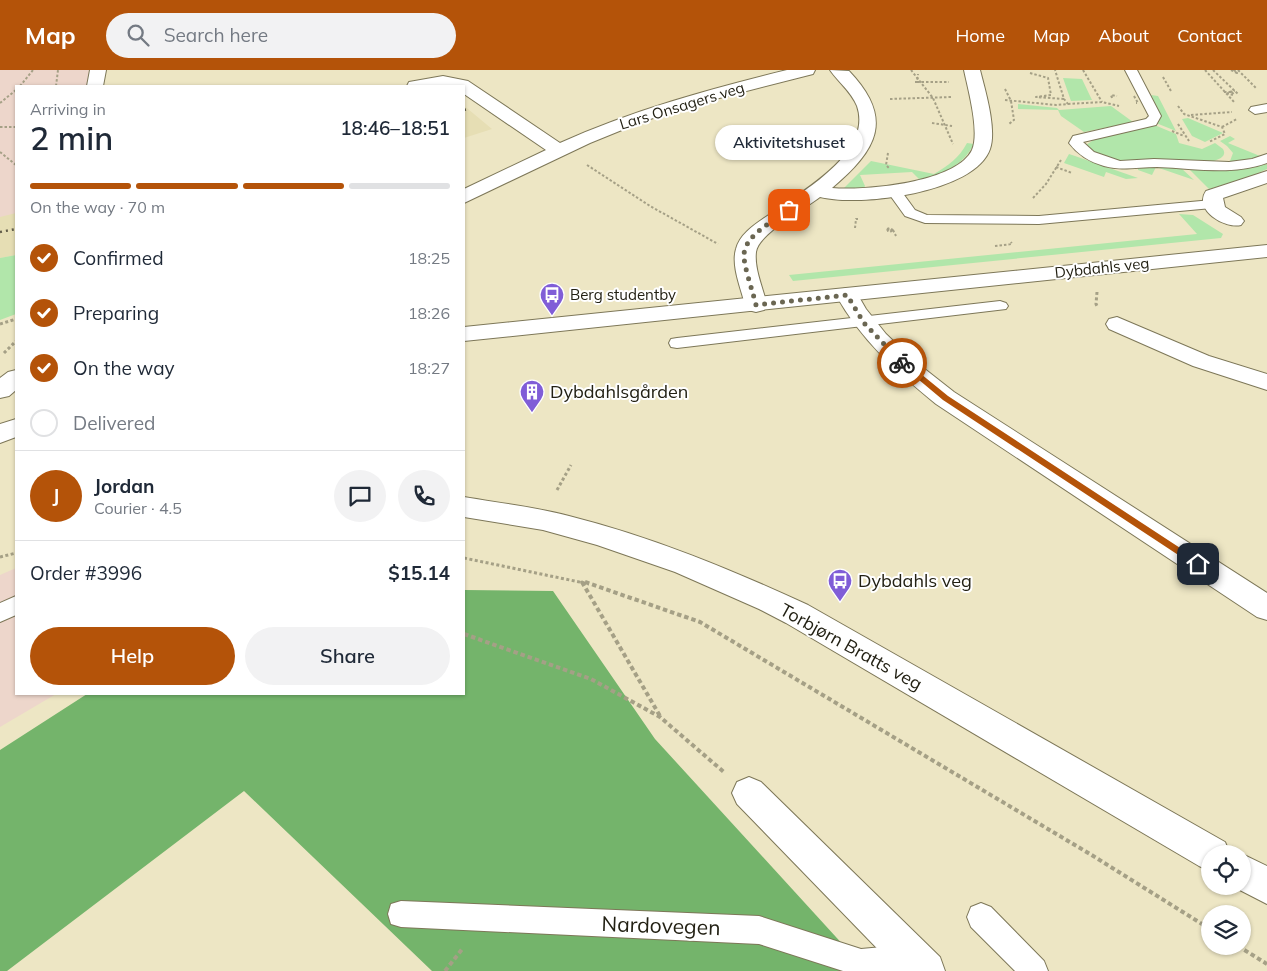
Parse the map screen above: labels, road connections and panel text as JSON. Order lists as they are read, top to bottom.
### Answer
{
  "streets": {
    "street": [
      "Lars Onsagers veg",
      "Dybdahls veg",
      "Torbjørn Bratts veg",
      "Nardovegen"
    ]
  },
  "places": {
    "other": ["Aktivitetshuset"],
    "bus stop": ["Berg studentby", "Dybdahls veg"],
    "building": ["Dybdahlsgården"]
  },
  "page": {
    "header": "Map",
    "search": "Search here",
    "nav": [
      "Home",
      "Map",
      "About",
      "Contact"
    ],
    "heading": ["2 min", "Arriving in", "18:46–18:51"],
    "panel": [
      "Jordan",
      "Courier · 4.5",
      "Order #3996",
      "$15.14"
    ],
    "bubble": "Aktivitetshuset",
    "bar": "On the way · 70 m",
    "list": [
      ["Confirmed", "18:25"],
      ["Preparing", "18:26"],
      ["On the way", "18:27"],
      "Delivered"
    ],
    "round": "J",
    "buttons": ["Help", "Share"]
  }
}
